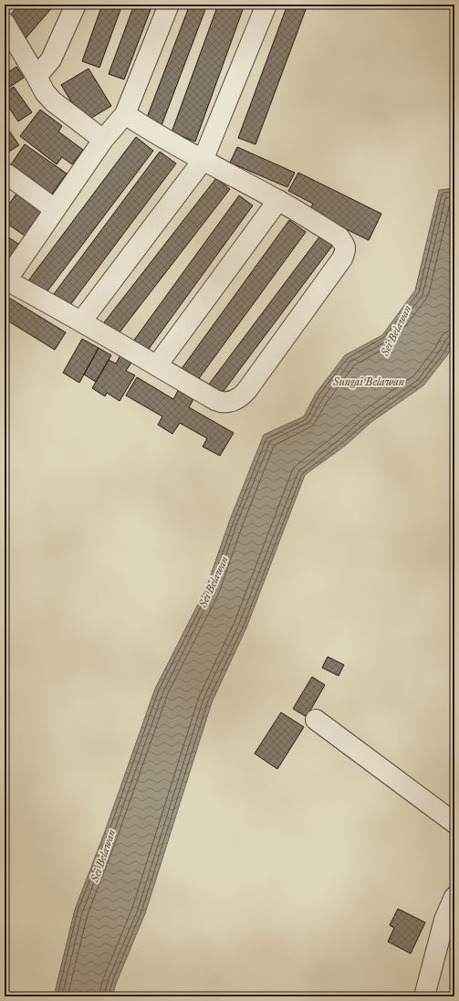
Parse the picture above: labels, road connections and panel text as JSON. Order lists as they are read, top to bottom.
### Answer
{
  "water": ["Sei Belawan", "Sungai Belawan"]
}
